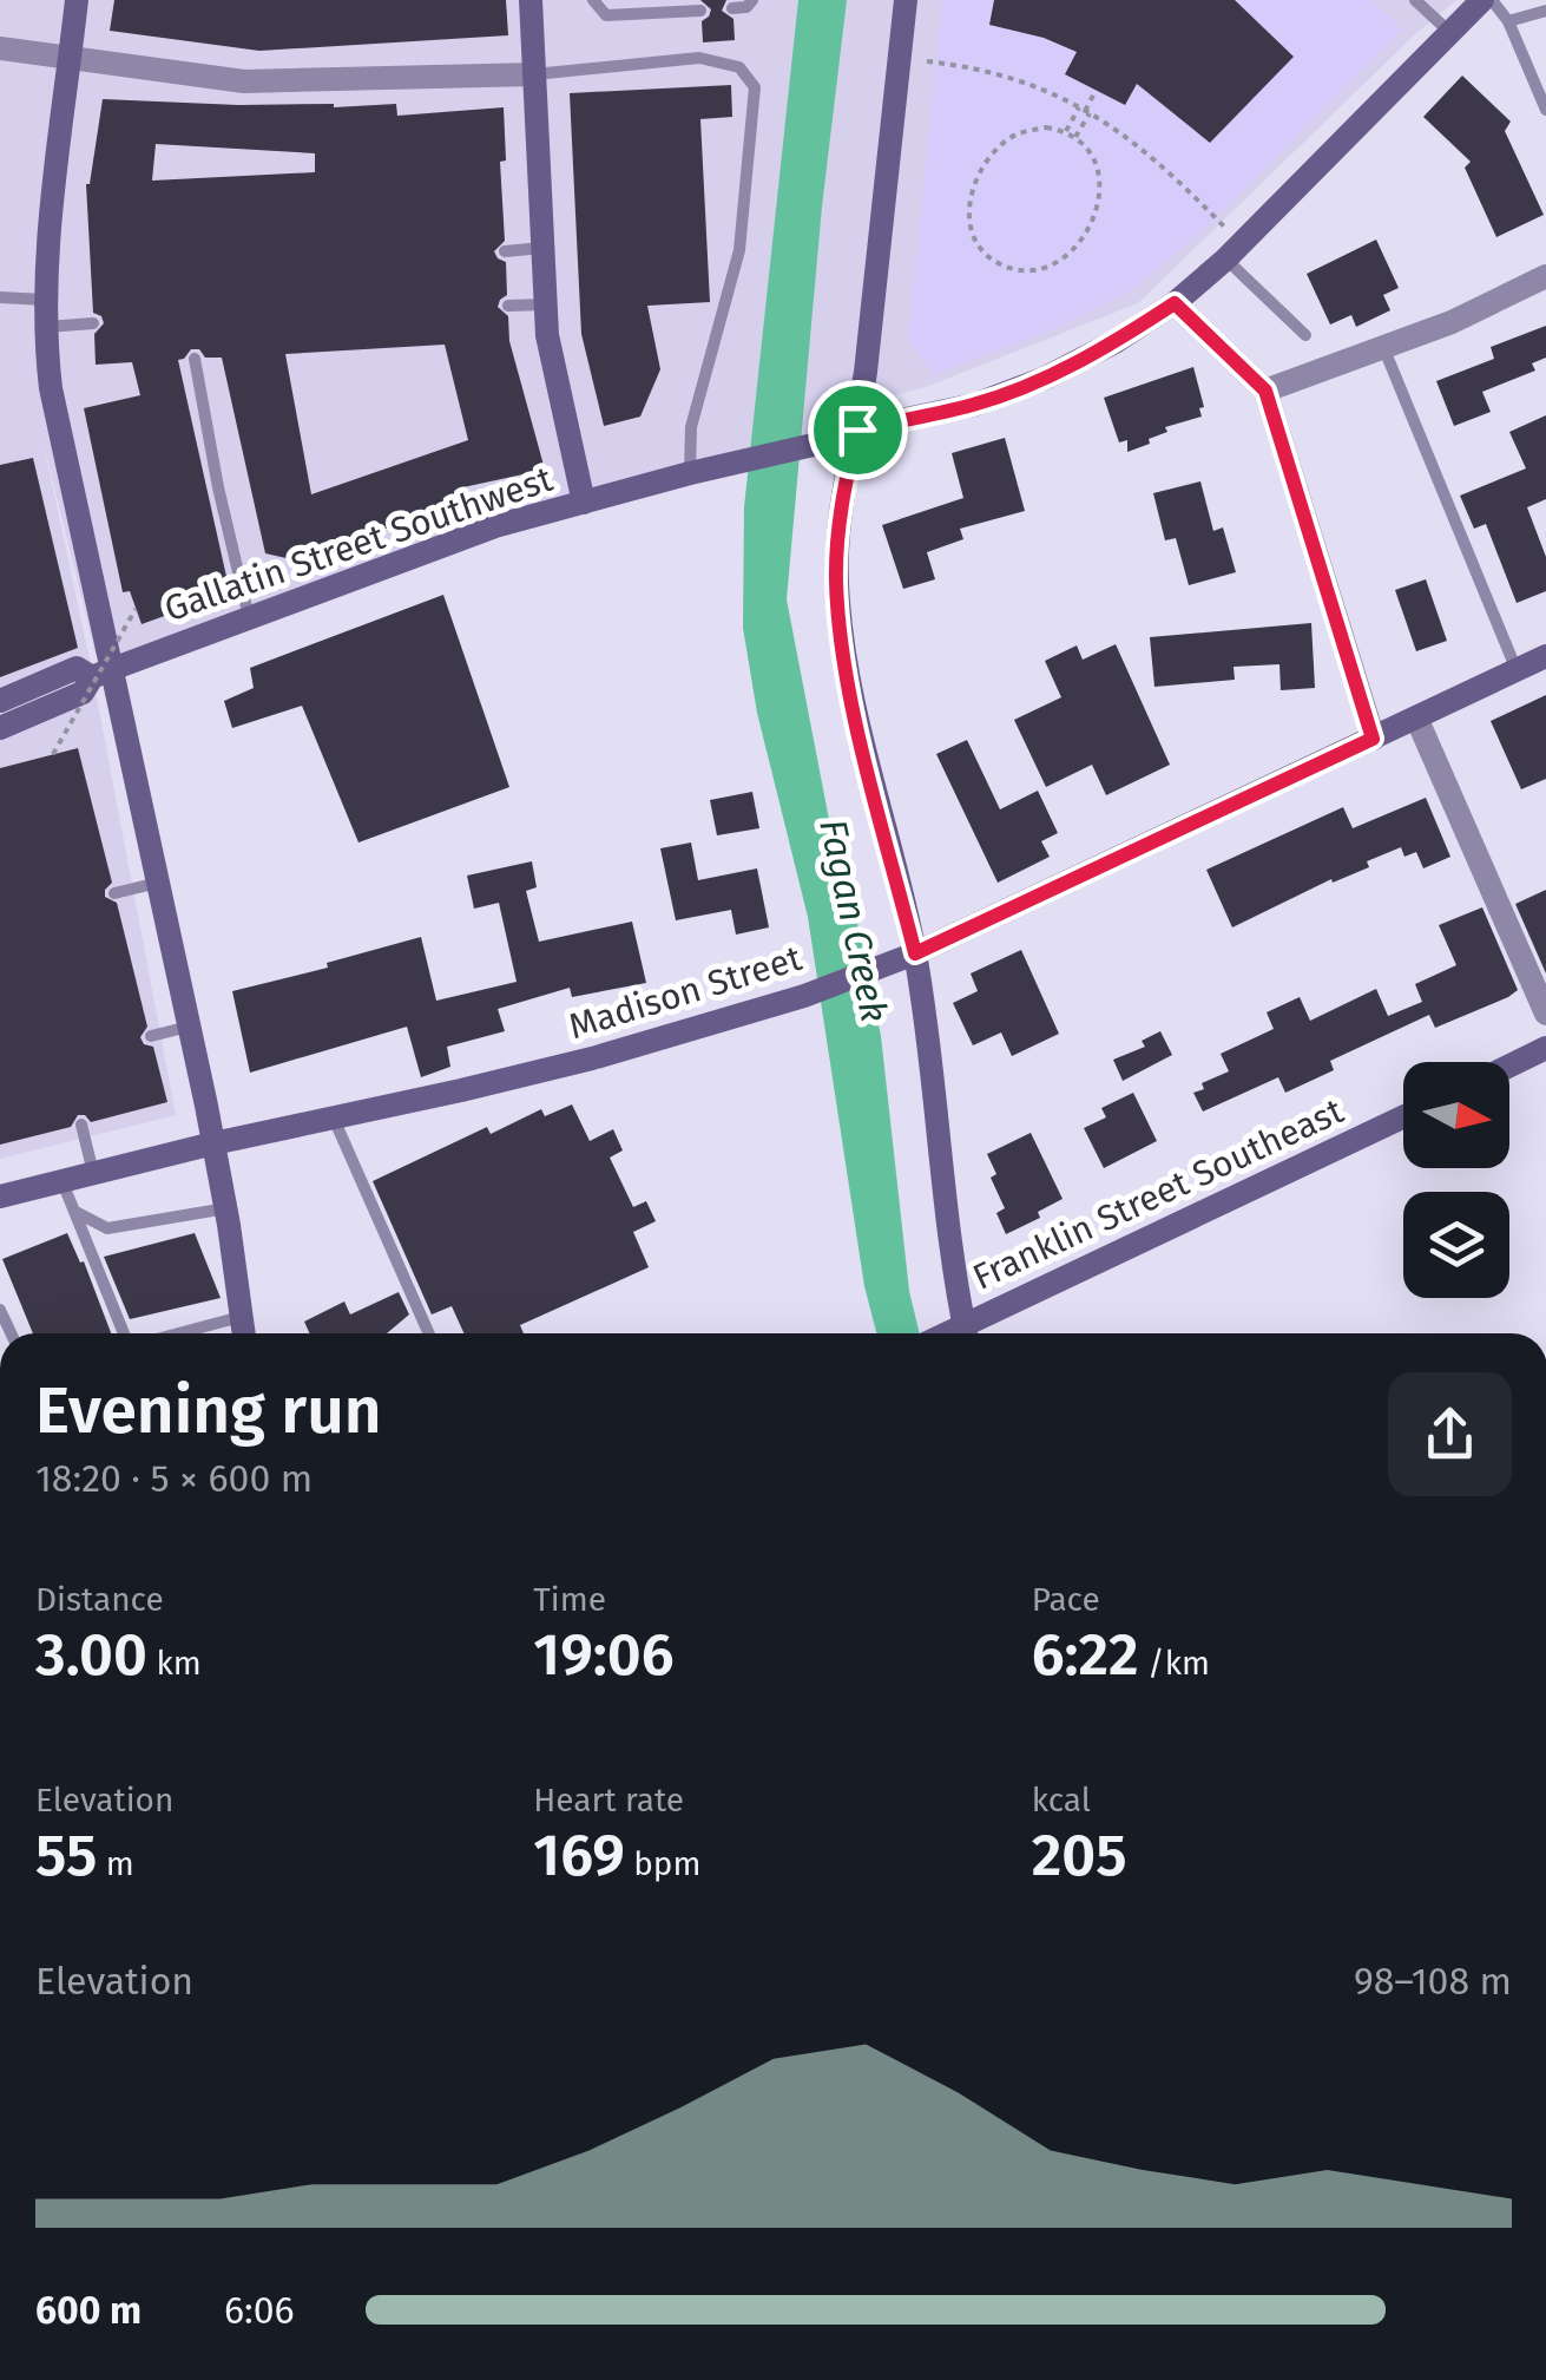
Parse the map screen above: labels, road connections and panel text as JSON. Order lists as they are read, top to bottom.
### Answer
{
  "streets": {
    "street": ["Gallatin Street Southwest", "Madison Street", "Franklin Street Southeast"]
  },
  "water": ["Fagan Creek"],
  "north": "right",
  "page": {
    "heading": ["Evening run", "18:20 · 5 × 600 m"],
    "stats": [
      ["Distance", "3.00 km"],
      ["Time", "19:06"],
      ["Pace", "6:22 /km"],
      ["Elevation", "55 m"],
      ["Heart rate", "169 bpm"],
      ["kcal", "205"]
    ],
    "chart": ["Elevation", "98–108 m"],
    "list": [
      {
        "name": "600 m",
        "note": "6:06"
      }
    ]
  }
}
